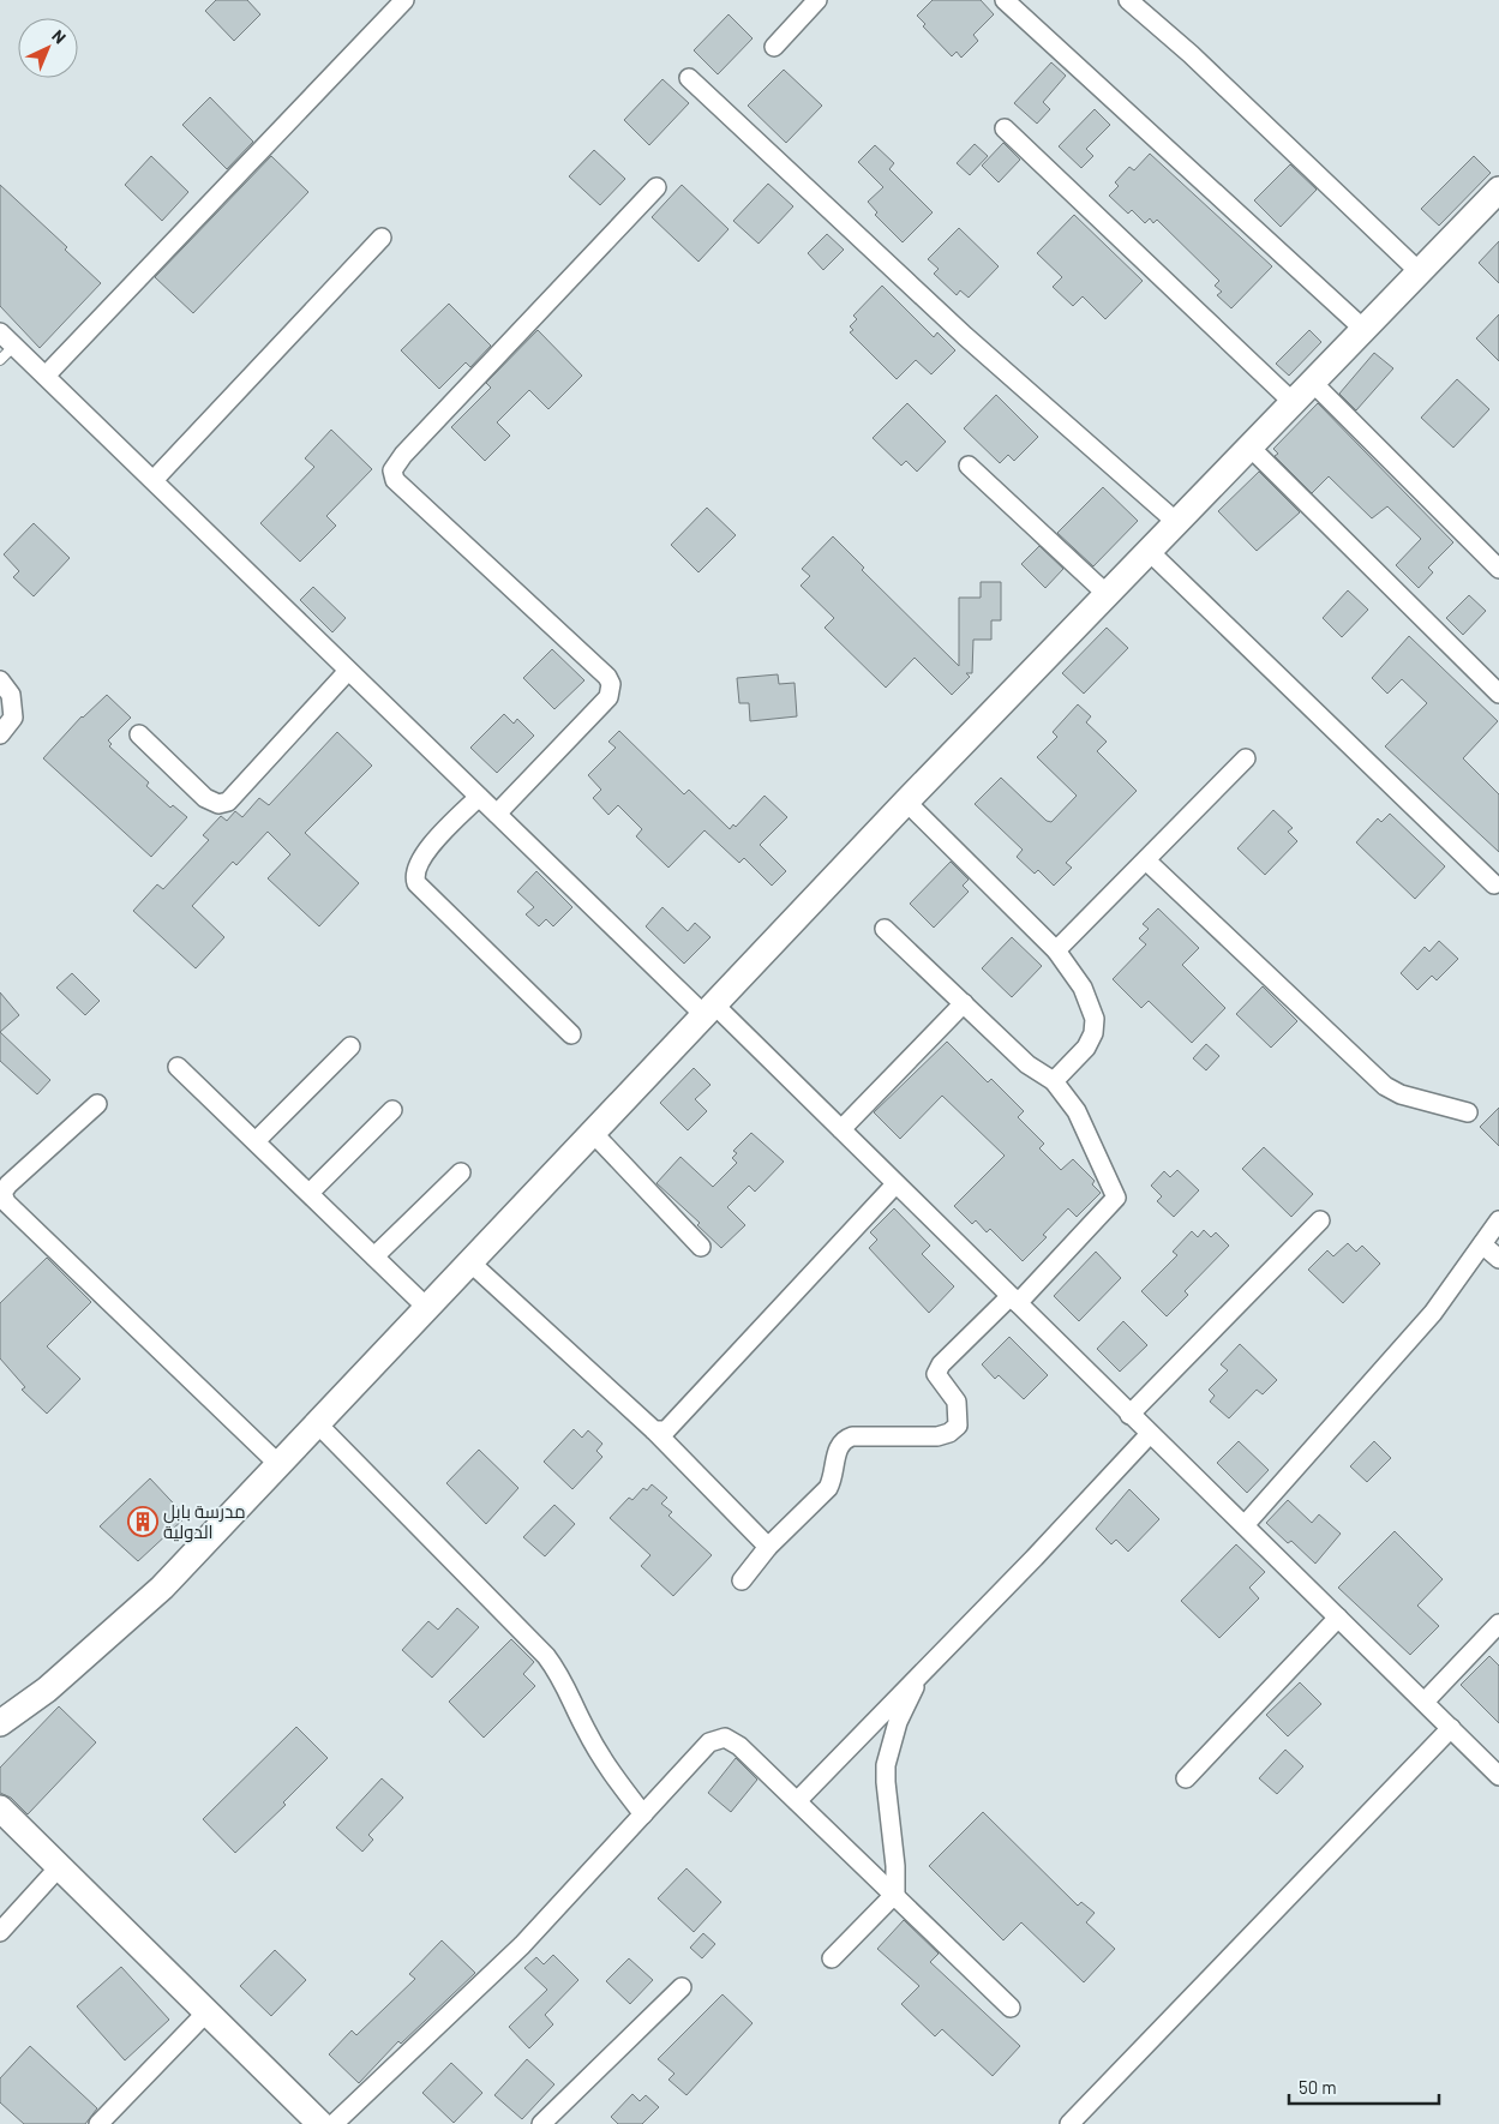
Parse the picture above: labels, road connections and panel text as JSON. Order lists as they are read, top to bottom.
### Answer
{
  "places": {
    "building": ["مدرسة بابل الدولية"]
  },
  "scale_bar": "50 m",
  "north": "top right"
}
